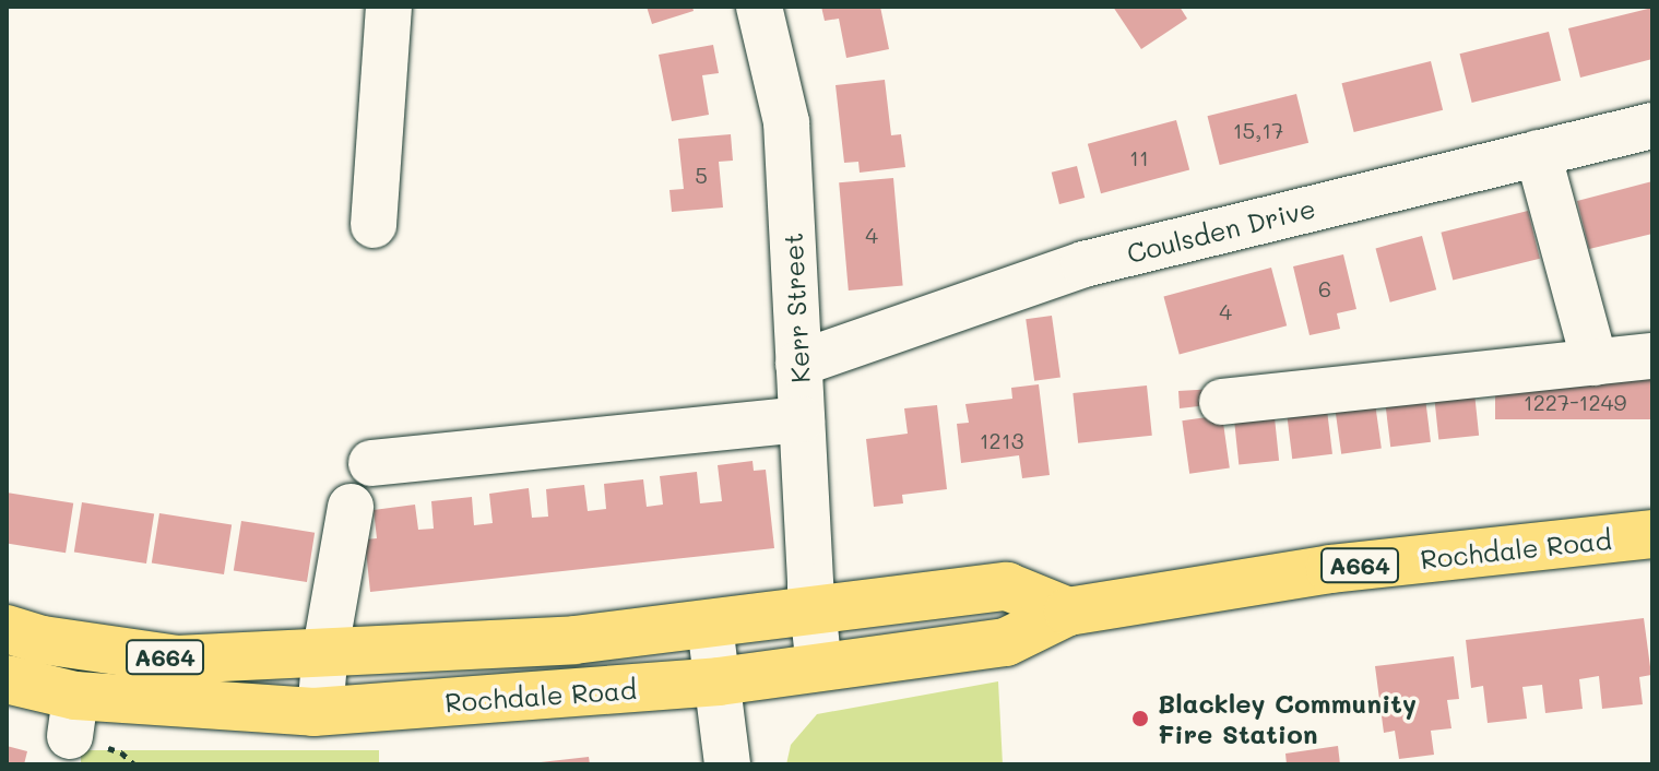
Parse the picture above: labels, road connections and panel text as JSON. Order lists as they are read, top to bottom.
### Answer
{
  "streets": {
    "main road": ["Rochdale Road", "A664"],
    "street": ["Coulsden Drive", "Kerr Street"]
  },
  "crossings": [
    ["Coulsden Drive", "Kerr Street"],
    ["Kerr Street", "Rochdale Road"]
  ],
  "places": ["Blackley Community Fire Station"],
  "house_numbers": [
    "15,17",
    "11",
    "5",
    "4",
    "6",
    "4",
    "1227-1249",
    "1213"
  ]
}
